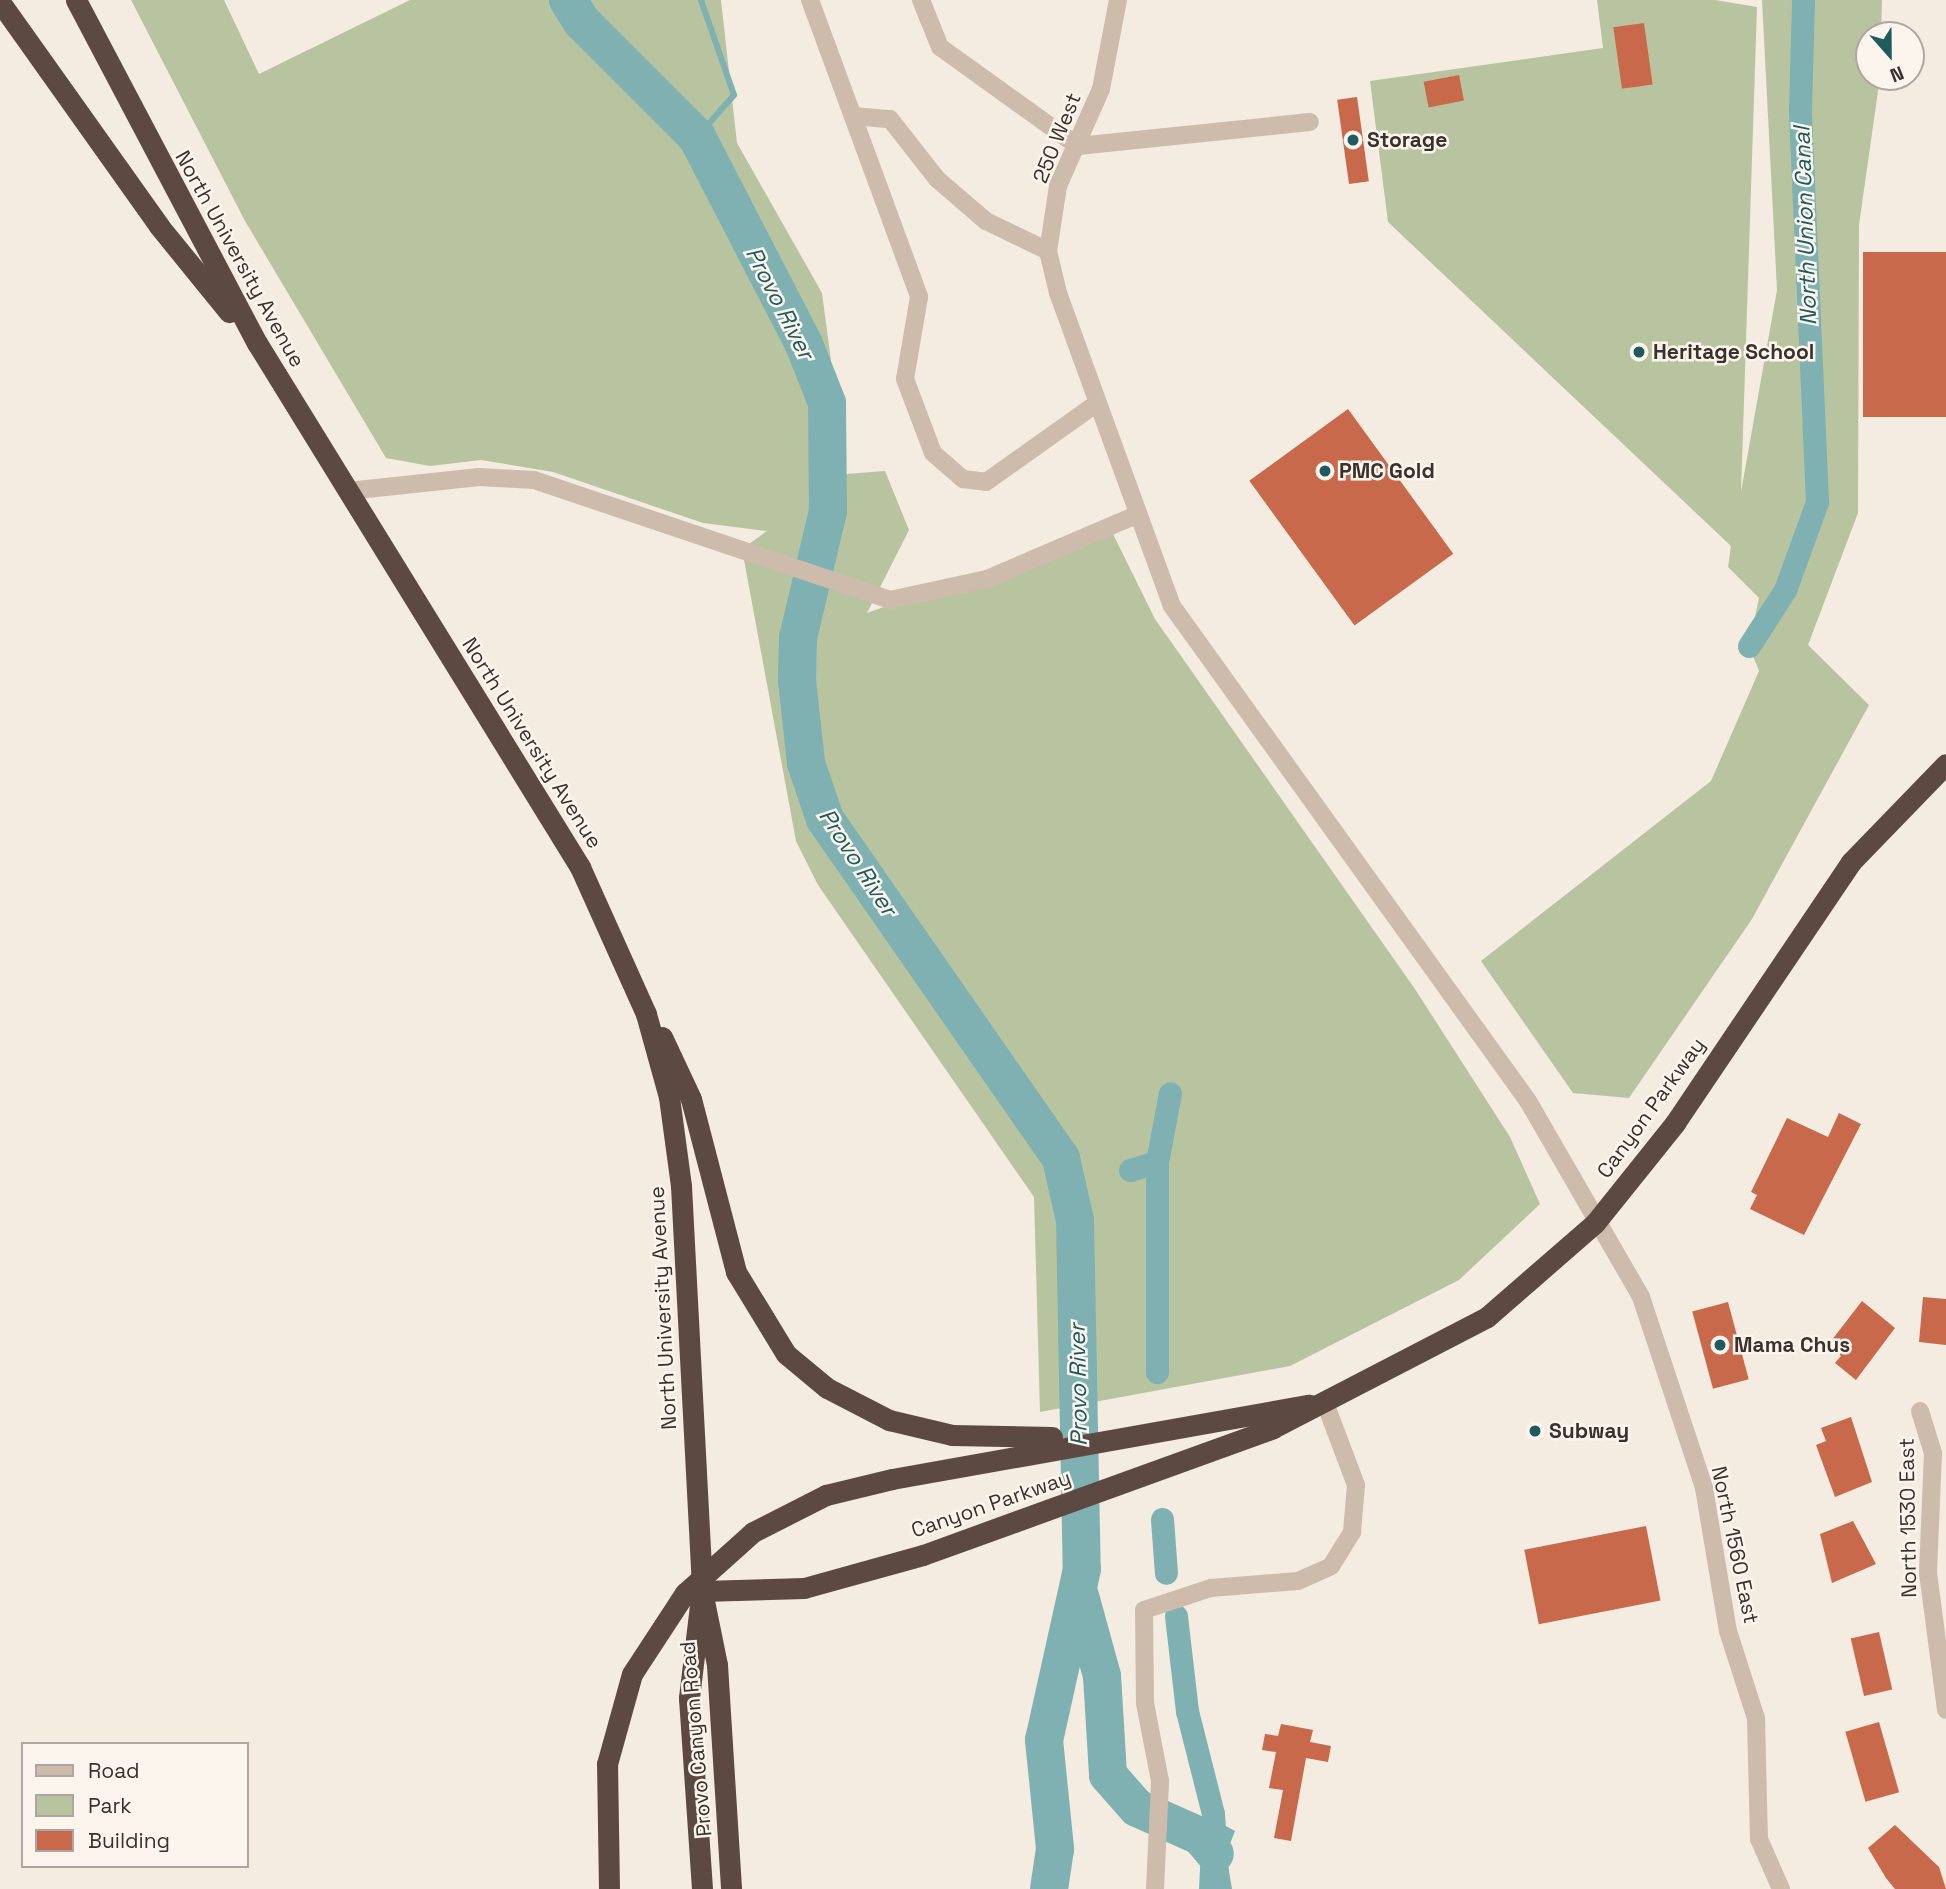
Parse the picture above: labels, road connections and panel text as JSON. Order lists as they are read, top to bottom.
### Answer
{
  "streets": {
    "highway": ["North University Avenue", "Canyon Parkway", "Provo Canyon Road"],
    "street": ["250 West", "North 1530 East", "North 1560 East"]
  },
  "crossings": [
    ["250 West", "North 1560 East"],
    ["North University Avenue", "Canyon Parkway"],
    ["North University Avenue", "Provo Canyon Road"],
    ["Canyon Parkway", "North 1560 East"],
    ["Canyon Parkway", "Provo Canyon Road"]
  ],
  "water": ["North Union Canal", "Provo River"],
  "places": [
    "Storage",
    "Heritage School",
    "PMC Gold",
    "Mama Chus",
    "Subway"
  ],
  "legend": ["Road", "Park", "Building"],
  "north": "bottom"
}
